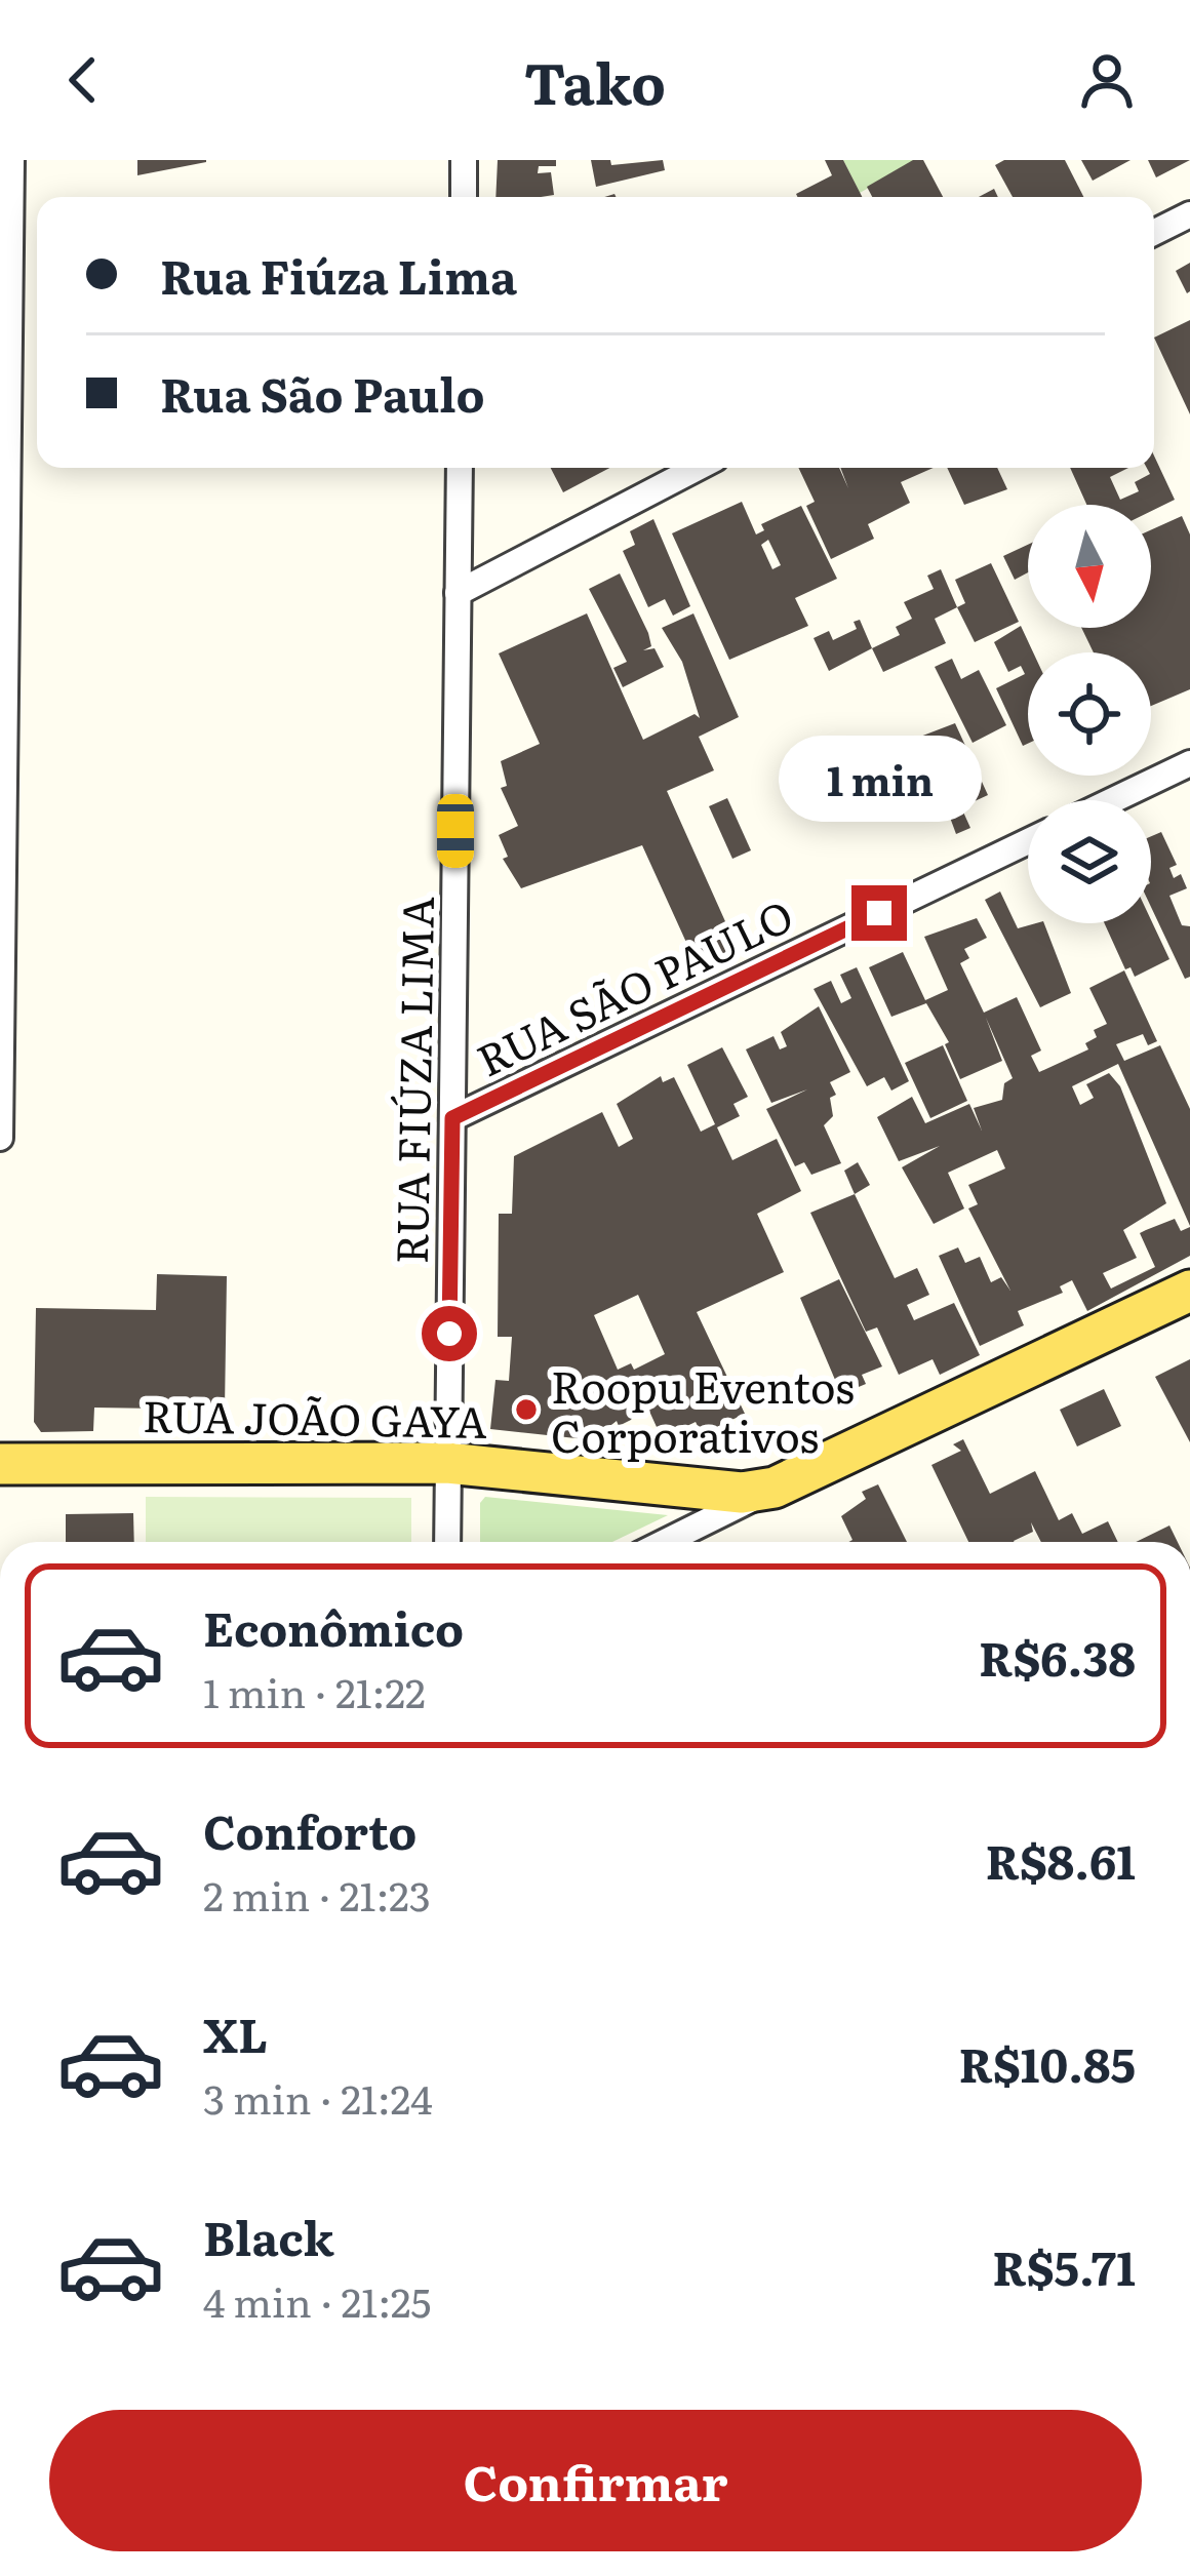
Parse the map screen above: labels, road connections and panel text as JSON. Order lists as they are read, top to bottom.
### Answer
{
  "streets": {
    "main road": ["RUA JOÃO GAYA"],
    "street": ["RUA SÃO PAULO", "RUA FIÚZA LIMA"]
  },
  "crossings": [
    ["RUA SÃO PAULO", "RUA FIÚZA LIMA"],
    ["RUA FIÚZA LIMA", "RUA JOÃO GAYA"]
  ],
  "places": ["Roopu Eventos Corporativos"],
  "north": "bottom",
  "page": {
    "header": "Tako",
    "banner": ["Rua Fiúza Lima", "Rua São Paulo"],
    "bubble": "1 min",
    "list": [
      {
        "name": "Econômico",
        "note": "1 min · 21:22",
        "value": "R$6.38"
      },
      {
        "name": "Conforto",
        "note": "2 min · 21:23",
        "value": "R$8.61"
      },
      {
        "name": "XL",
        "note": "3 min · 21:24",
        "value": "R$10.85"
      },
      {
        "name": "Black",
        "note": "4 min · 21:25",
        "value": "R$5.71"
      }
    ],
    "buttons": "Confirmar"
  }
}
